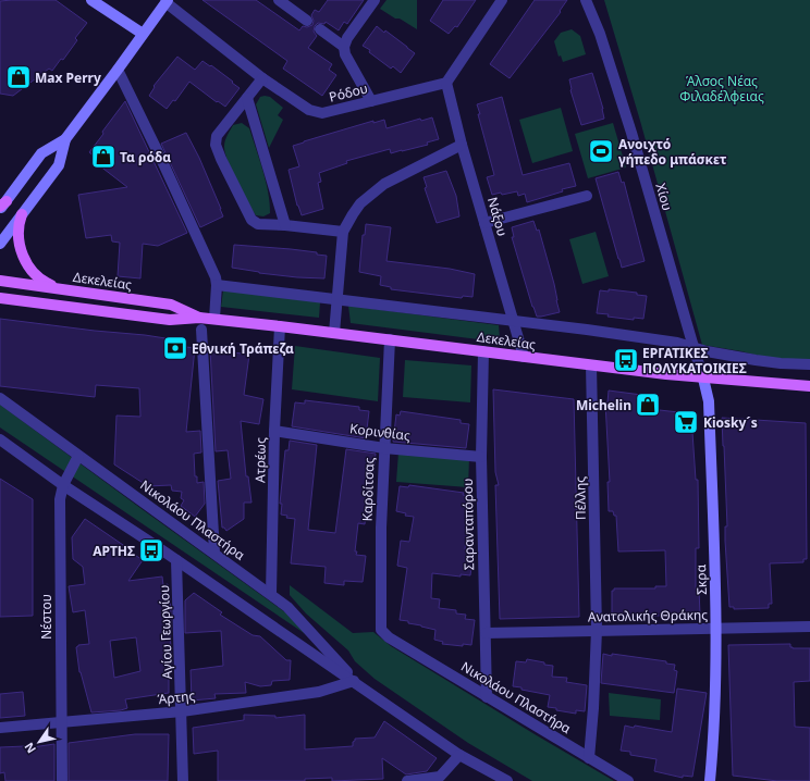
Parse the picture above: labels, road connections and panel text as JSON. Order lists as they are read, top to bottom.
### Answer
{
  "streets": {
    "main road": ["Δεκελείας"],
    "street": [
      "Ρόδου",
      "Χίου",
      "Νάξου",
      "Κορινθίας",
      "Ατρέως",
      "Καρδίτσας",
      "Πέλλης",
      "Νικολάου Πλαστήρα",
      "Σαρανταπόρου",
      "Σκρα",
      "Ανατολικής Θράκης",
      "Νέστου",
      "Αγίου Γεωργίου",
      "Άρτης"
    ]
  },
  "crossings": [
    ["Ρόδου", "Νάξου"],
    ["Χίου", "Δεκελείας"],
    ["Χίου", "Σκρα"],
    ["Νάξου", "Δεκελείας"],
    ["Δεκελείας", "Ατρέως"],
    ["Δεκελείας", "Καρδίτσας"],
    ["Δεκελείας", "Πέλλης"],
    ["Δεκελείας", "Σαρανταπόρου"],
    ["Δεκελείας", "Σκρα"],
    ["Κορινθίας", "Ατρέως"],
    ["Κορινθίας", "Καρδίτσας"],
    ["Κορινθίας", "Σαρανταπόρου"],
    ["Ατρέως", "Νικολάου Πλαστήρα"],
    ["Καρδίτσας", "Νικολάου Πλαστήρα"],
    ["Πέλλης", "Νικολάου Πλαστήρα"],
    ["Πέλλης", "Ανατολικής Θράκης"],
    ["Νικολάου Πλαστήρα", "Σαρανταπόρου"],
    ["Νικολάου Πλαστήρα", "Νέστου"],
    ["Νικολάου Πλαστήρα", "Αγίου Γεωργίου"],
    ["Νικολάου Πλαστήρα", "Άρτης"],
    ["Σαρανταπόρου", "Ανατολικής Θράκης"],
    ["Σκρα", "Ανατολικής Θράκης"],
    ["Νέστου", "Άρτης"],
    ["Αγίου Γεωργίου", "Άρτης"]
  ],
  "parks": ["Άλσος Νέας Φιλαδέλφειας"],
  "places": {
    "shop": ["Max Perry", "Τα ρόδα", "Michelin"],
    "sports": ["Ανοιχτό γήπεδο μπάσκετ"],
    "bank": ["Εθνική Τράπεζα"],
    "bus stop": ["ΕΡΓΑΤΙΚΕΣ ΠΟΛΥΚΑΤΟΙΚΙΕΣ", "ΑΡΤΗΣ"],
    "supermarket": ["Kiosky´s"]
  },
  "north": "bottom left"
}
